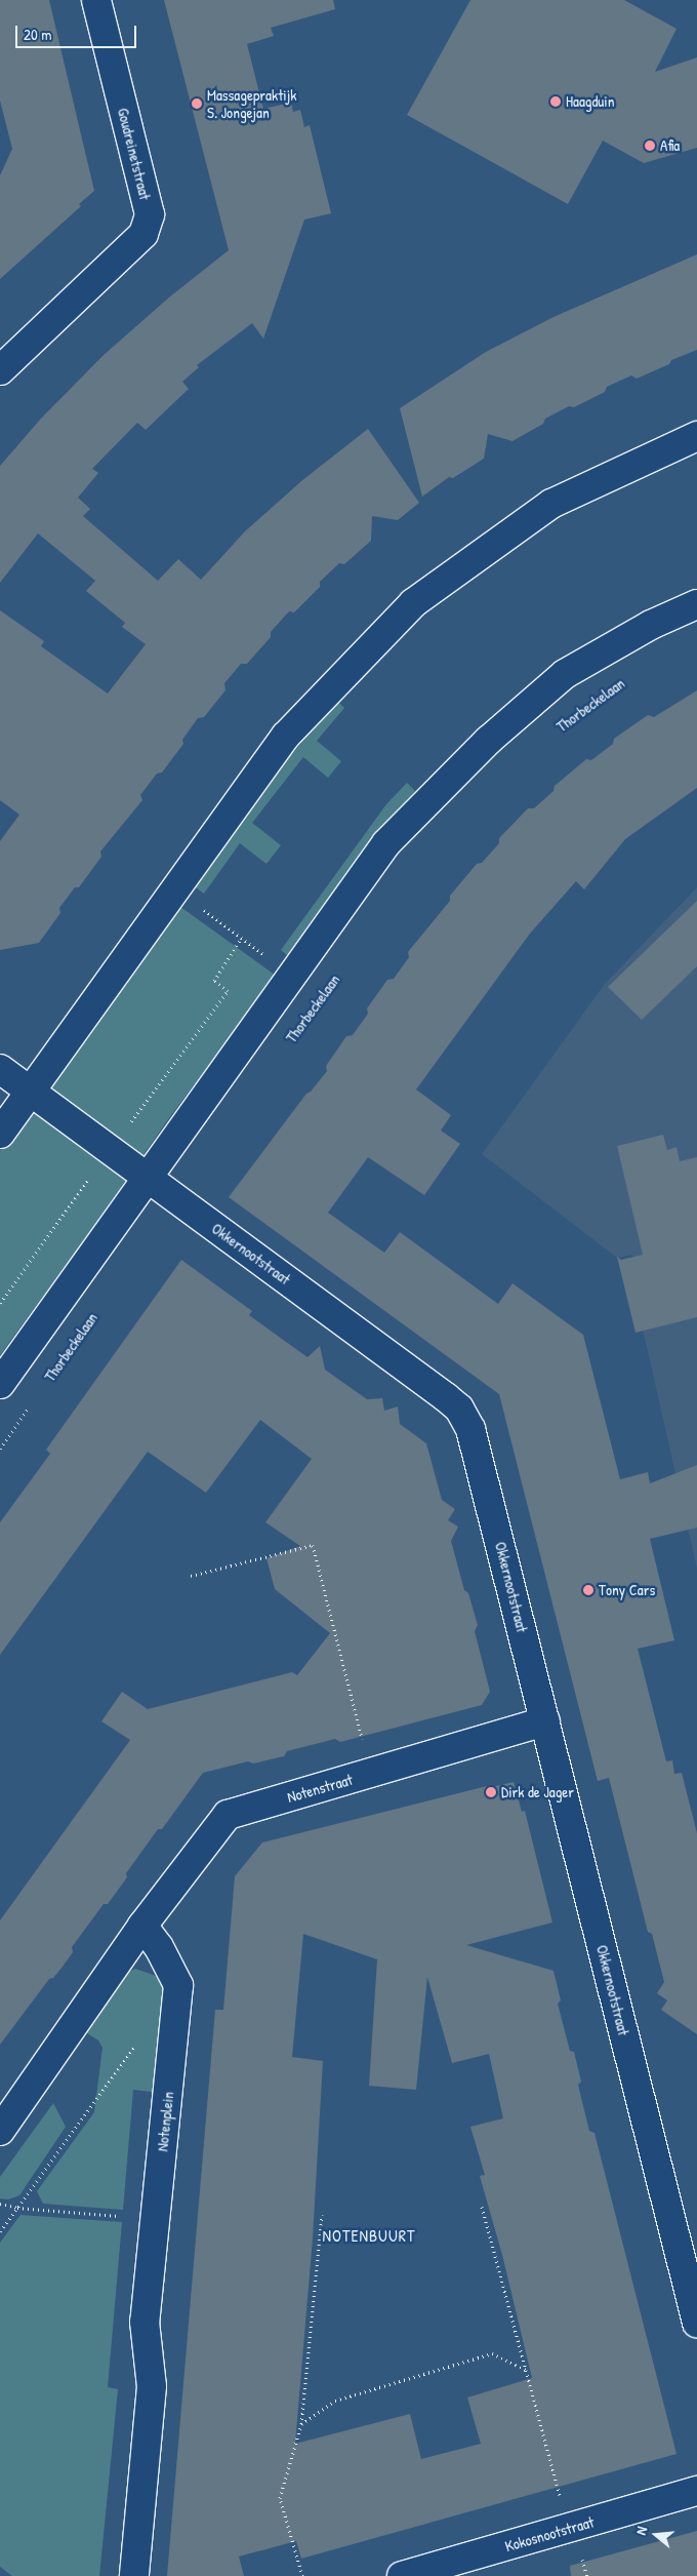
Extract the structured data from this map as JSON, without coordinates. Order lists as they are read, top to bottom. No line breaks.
{"streets":{"street":["Goudreinetstraat","Okkernootstraat","Notenstraat","Notenplein","Kokosnootstraat"],"path":["Thorbeckelaan"]},"crossings":[["Okkernootstraat","Notenstraat"],["Notenstraat","Notenplein"]],"districts":["NOTENBUURT"],"places":["Haagduin","Massagepraktijk S. Jongejan","Afia","Tony Cars","Dirk de Jager"],"scale_bar":"20 m","north":"left"}
